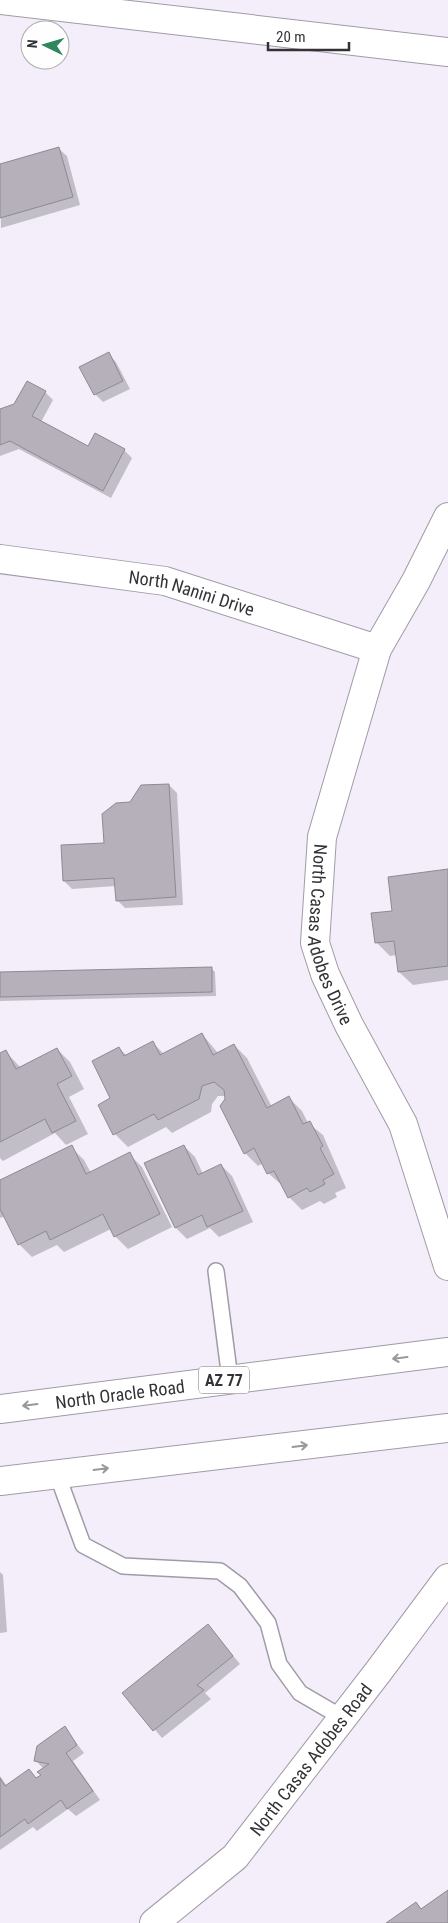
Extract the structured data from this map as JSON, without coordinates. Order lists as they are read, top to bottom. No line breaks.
{"streets":{"main road":["North Nanini Drive","North Casas Adobes Drive","AZ 77","North Oracle Road","North Casas Adobes Road"]},"crossings":[["North Nanini Drive","North Casas Adobes Drive"]],"scale_bar":"20 m","north":"left"}
